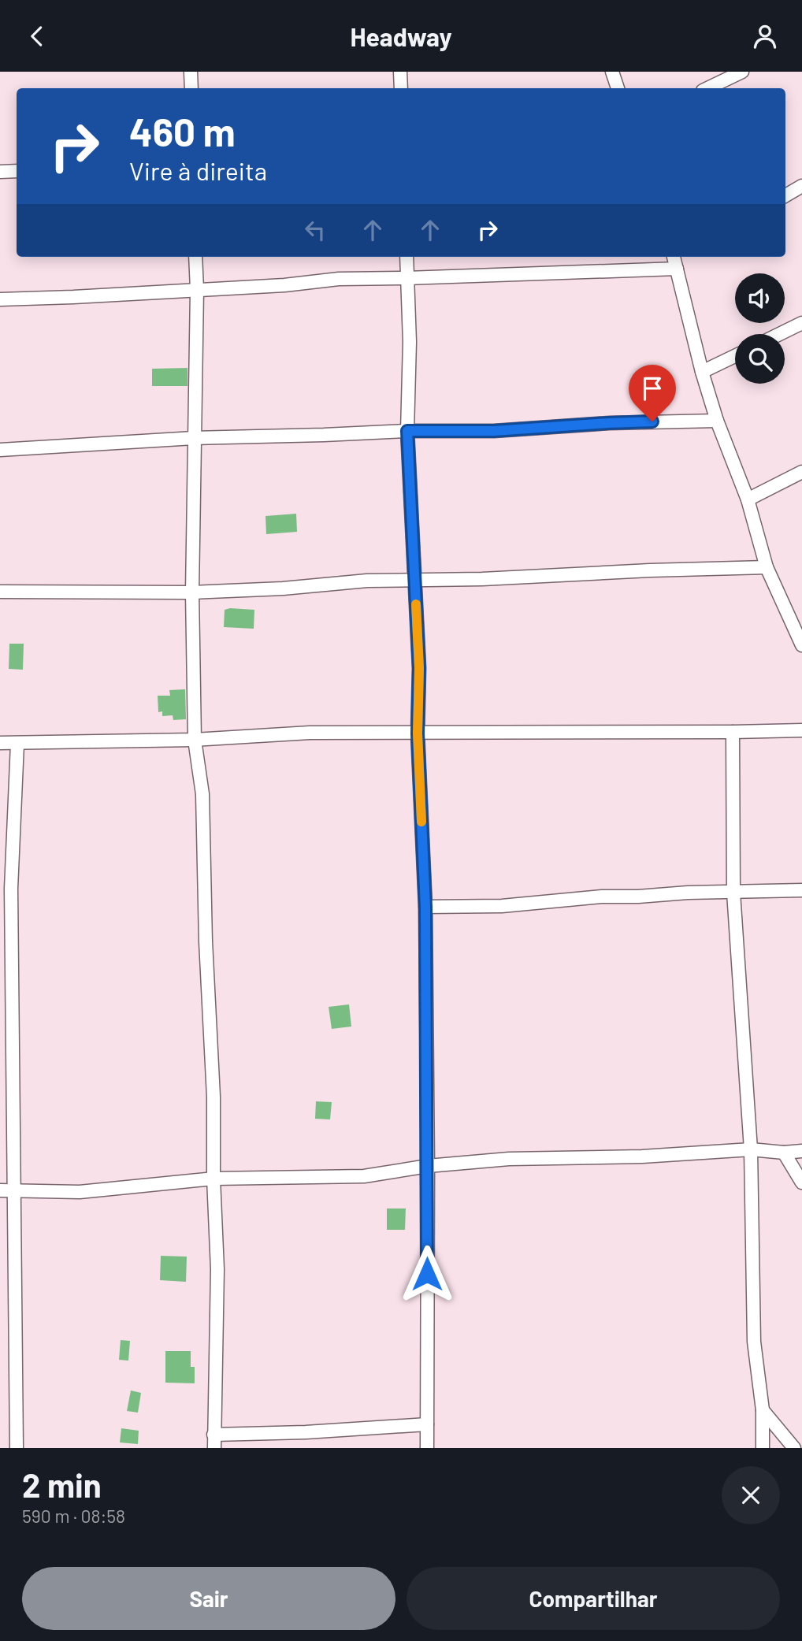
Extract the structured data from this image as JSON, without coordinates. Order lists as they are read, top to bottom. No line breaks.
{"page":{"header":"Headway","turn":["460 m","Vire à direita"],"heading":["2 min","590 m · 08:58"],"buttons":["Sair","Compartilhar"]}}
